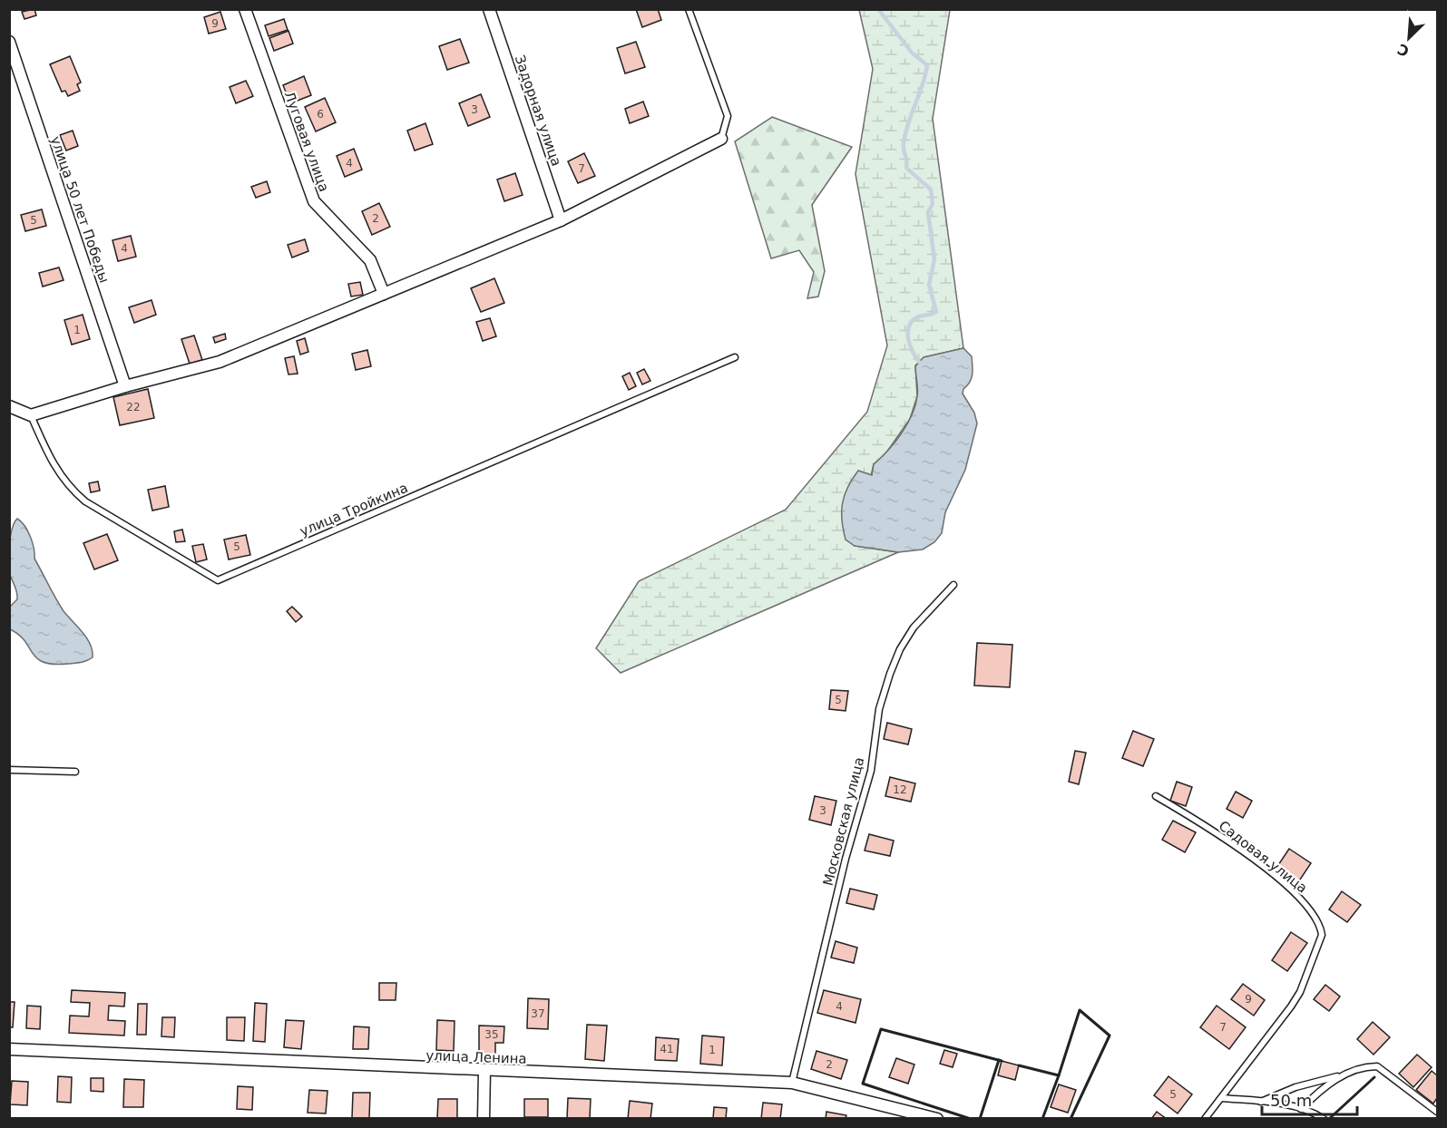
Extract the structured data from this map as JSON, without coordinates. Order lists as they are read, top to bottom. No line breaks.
{"streets":{"street":["Задорная улица","Луговая улица","улица 50 лет Победы","улица Ленина"],"lane":["улица Тройкина","Московская улица","Садовая улица"]},"crossings":[["Московская улица","улица Ленина"]],"house_numbers":["9","3","6","4","7","2","5","4","1","22","5","5","12","3","9","4","37","7","35","41","1","2","5"],"scale_bar":"50 m","north":"bottom left"}
